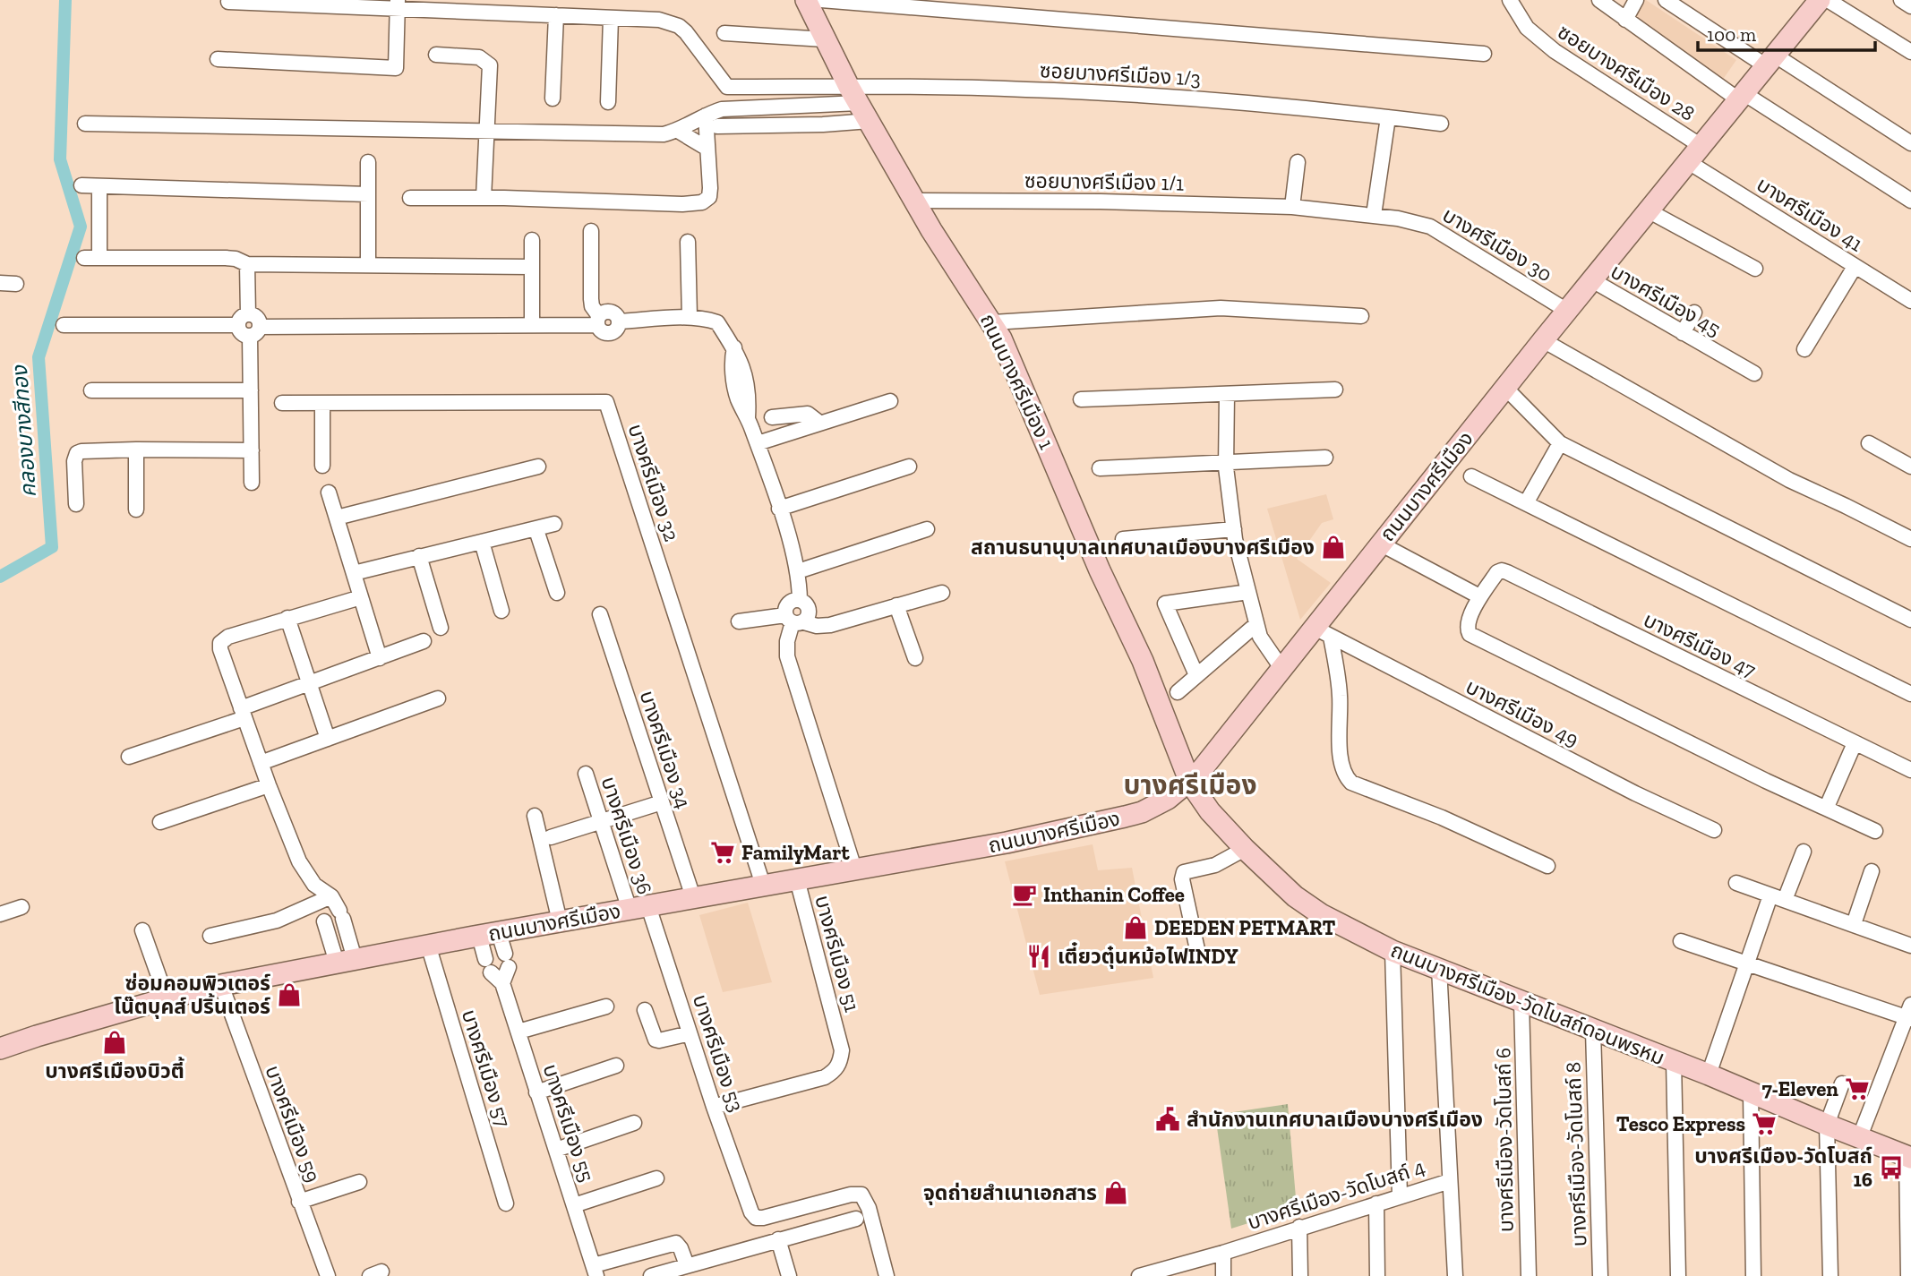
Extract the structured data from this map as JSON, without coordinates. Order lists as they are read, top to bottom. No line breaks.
{"streets":{"street":["ซอยบางศรีเมือง 28","ซอยบางศรีเมือง 1/3","ซอยบางศรีเมือง 1/1","บางศรีเมือง 41","บางศรีเมือง 30","บางศรีเมือง 45","ถนนบางศรีเมือง 1","บางศรีเมือง 32","ถนนบางศรีเมือง","บางศรีเมือง 47","บางศรีเมือง 49","บางศรีเมือง 34","บางศรีเมือง 36","บางศรีเมือง 51","ถนนบางศรีเมือง-วัดโบสถ์ดอนพรหม","บางศรีเมือง 53","บางศรีเมือง 57","บางศรีเมือง 55","บางศรีเมือง 59","บางศรีเมือง-วัดโบสถ์ 6","บางศรีเมือง-วัดโบสถ์ 8","บางศรีเมือง-วัดโบสถ์ 4"]},"crossings":[["ซอยบางศรีเมือง 28","บางศรีเมือง 41"],["ซอยบางศรีเมือง 28","ถนนบางศรีเมือง"],["ซอยบางศรีเมือง 1/3","ถนนบางศรีเมือง 1"],["ซอยบางศรีเมือง 1/1","บางศรีเมือง 30"],["ซอยบางศรีเมือง 1/1","ถนนบางศรีเมือง 1"],["บางศรีเมือง 41","ถนนบางศรีเมือง"],["บางศรีเมือง 30","ถนนบางศรีเมือง"],["บางศรีเมือง 45","ถนนบางศรีเมือง"],["ถนนบางศรีเมือง 1","ถนนบางศรีเมือง"],["ถนนบางศรีเมือง 1","ถนนบางศรีเมือง-วัดโบสถ์ดอนพรหม"],["บางศรีเมือง 32","ถนนบางศรีเมือง"],["ถนนบางศรีเมือง","บางศรีเมือง 49"],["ถนนบางศรีเมือง","บางศรีเมือง 34"],["ถนนบางศรีเมือง","บางศรีเมือง 36"],["ถนนบางศรีเมือง","บางศรีเมือง 51"],["ถนนบางศรีเมือง","ถนนบางศรีเมือง-วัดโบสถ์ดอนพรหม"],["ถนนบางศรีเมือง","บางศรีเมือง 53"],["ถนนบางศรีเมือง","บางศรีเมือง 57"],["ถนนบางศรีเมือง","บางศรีเมือง 55"],["ถนนบางศรีเมือง","บางศรีเมือง 59"],["บางศรีเมือง 36","บางศรีเมือง 53"],["บางศรีเมือง 51","บางศรีเมือง 53"],["ถนนบางศรีเมือง-วัดโบสถ์ดอนพรหม","บางศรีเมือง-วัดโบสถ์ 6"],["ถนนบางศรีเมือง-วัดโบสถ์ดอนพรหม","บางศรีเมือง-วัดโบสถ์ 8"],["ถนนบางศรีเมือง-วัดโบสถ์ดอนพรหม","บางศรีเมือง-วัดโบสถ์ 4"]],"districts":["บางศรีเมือง"],"water":["คลองบางสีทอง"],"places":{"shop":["สถานธนานุบาลเทศบาลเมืองบางศรีเมือง","DEEDEN PETMART","ซ่อมคอมพิวเตอร์ โน๊ตบุคส์ ปริ้นเตอร์","บางศรีเมืองบิวตี้","จุดถ่ายสำเนาเอกสาร"],"supermarket":["FamilyMart","7-Eleven","Tesco Express"],"cafe":["Inthanin Coffee"],"restaurant":["เตี๋ยวตุ๋นหม้อไฟINDY"],"public building":["สำนักงานเทศบาลเมืองบางศรีเมือง"],"bus stop":["บางศรีเมือง-วัดโบสถ์ 16"]},"scale_bar":"100 m"}
